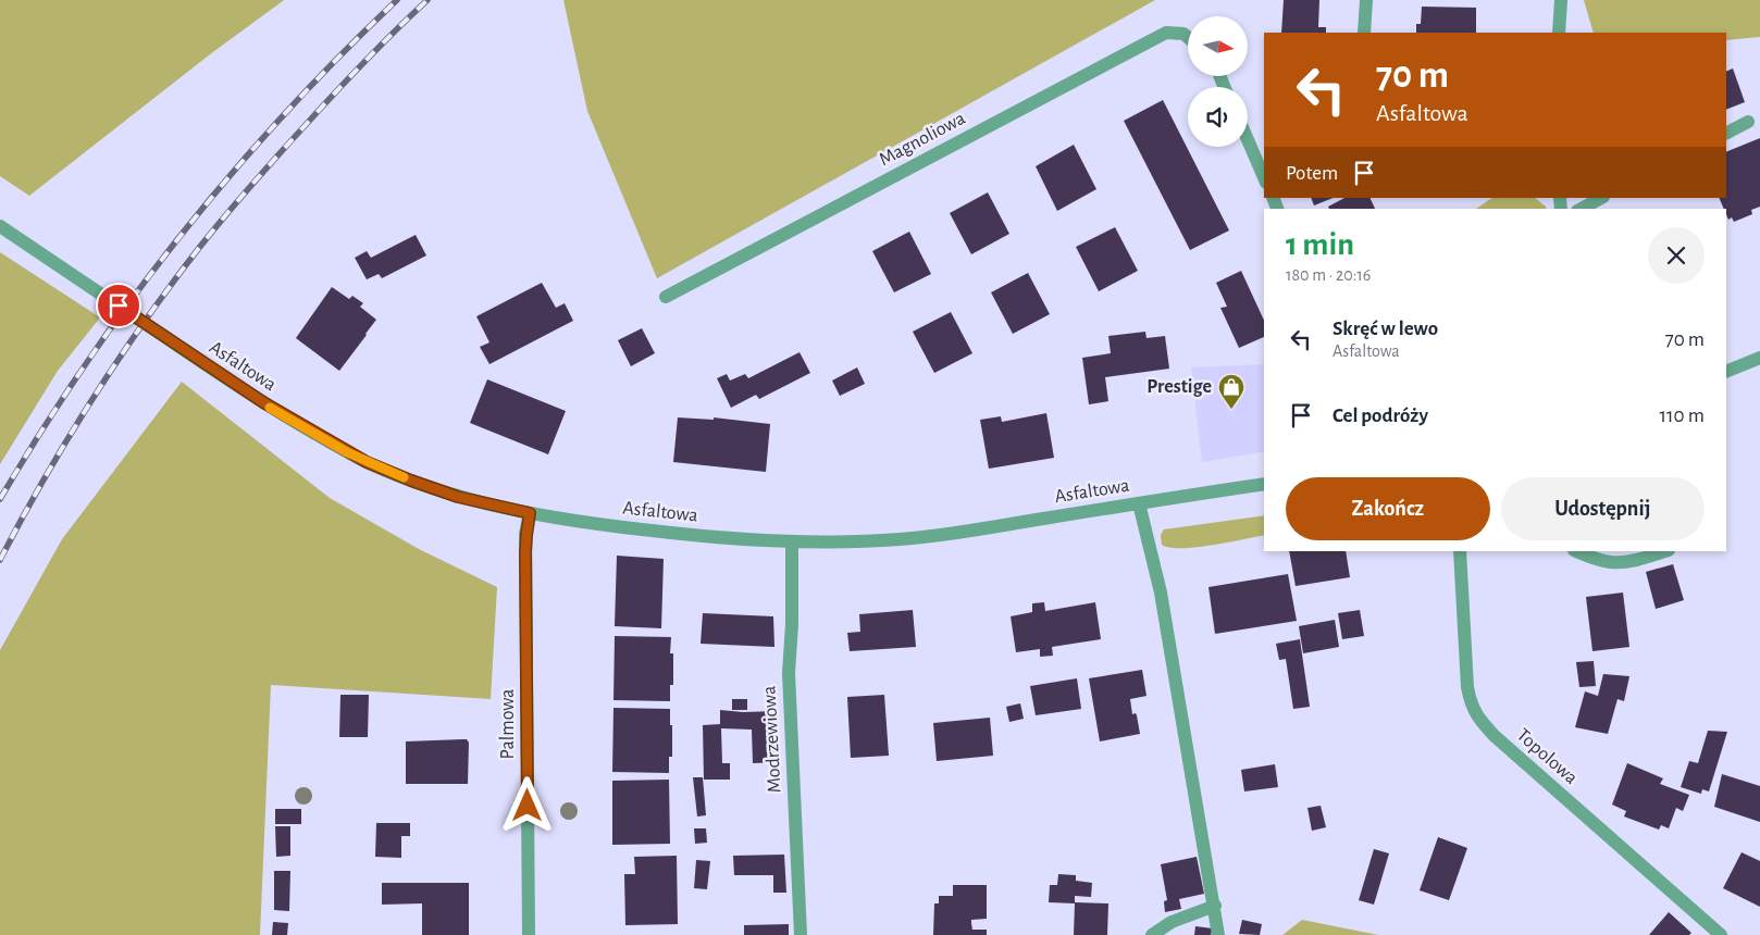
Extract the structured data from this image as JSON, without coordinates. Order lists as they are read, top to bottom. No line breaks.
{"streets":{"street":["Magnoliowa","Asfaltowa","Palmowa","Modrzewiowa","Topolowa"]},"crossings":[["Asfaltowa","Palmowa"],["Asfaltowa","Modrzewiowa"]],"places":{"shop":["Prestige"]},"north":"right","page":{"turn":["70 m","Asfaltowa"],"then":"Potem","heading":["1 min","180 m · 20:16"],"list":[{"name":"Skręć w lewo","note":"Asfaltowa","value":"70 m"},{"name":"Cel podróży","value":"110 m"}],"buttons":["Zakończ","Udostępnij"]}}
